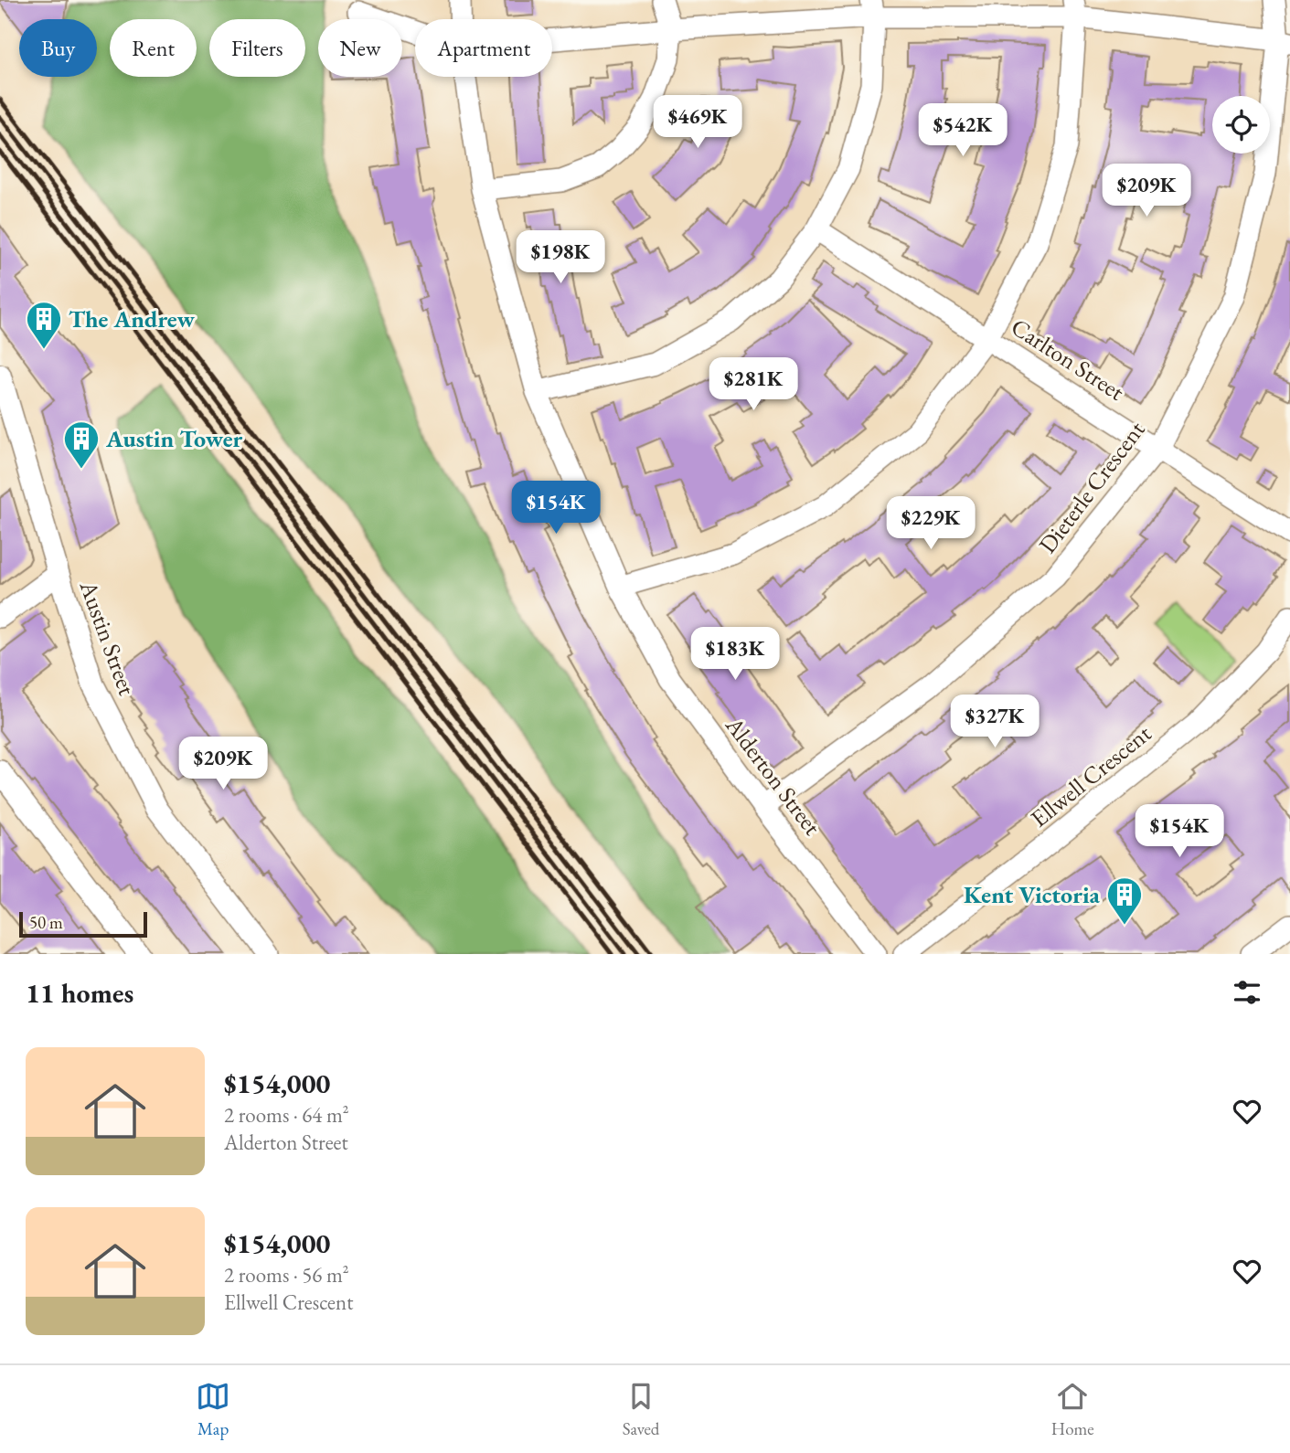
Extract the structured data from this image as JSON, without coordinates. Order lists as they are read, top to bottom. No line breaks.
{"streets":{"street":["Carlton Street","Dieterle Crescent","Austin Street","Alderton Street","Ellwell Crescent"]},"crossings":[["Carlton Street","Dieterle Crescent"],["Dieterle Crescent","Alderton Street"]],"places":{"building":["The Andrew","Austin Tower","Kent Victoria"]},"scale_bar":"50 m","page":{"chip":["Buy","Rent","Filters","New","Apartment"],"price":["$469K","$542K","$209K","$198K","$281K","$154K","$229K","$183K","$327K","$209K","$154K"],"scale":"50 m","heading":"11 homes","list":[{"name":"$154,000","note":"2 rooms · 64 m² · Alderton Street"},{"name":"$154,000","note":"2 rooms · 56 m² · Ellwell Crescent"}],"tabs":["Map","Saved","Home"]}}
